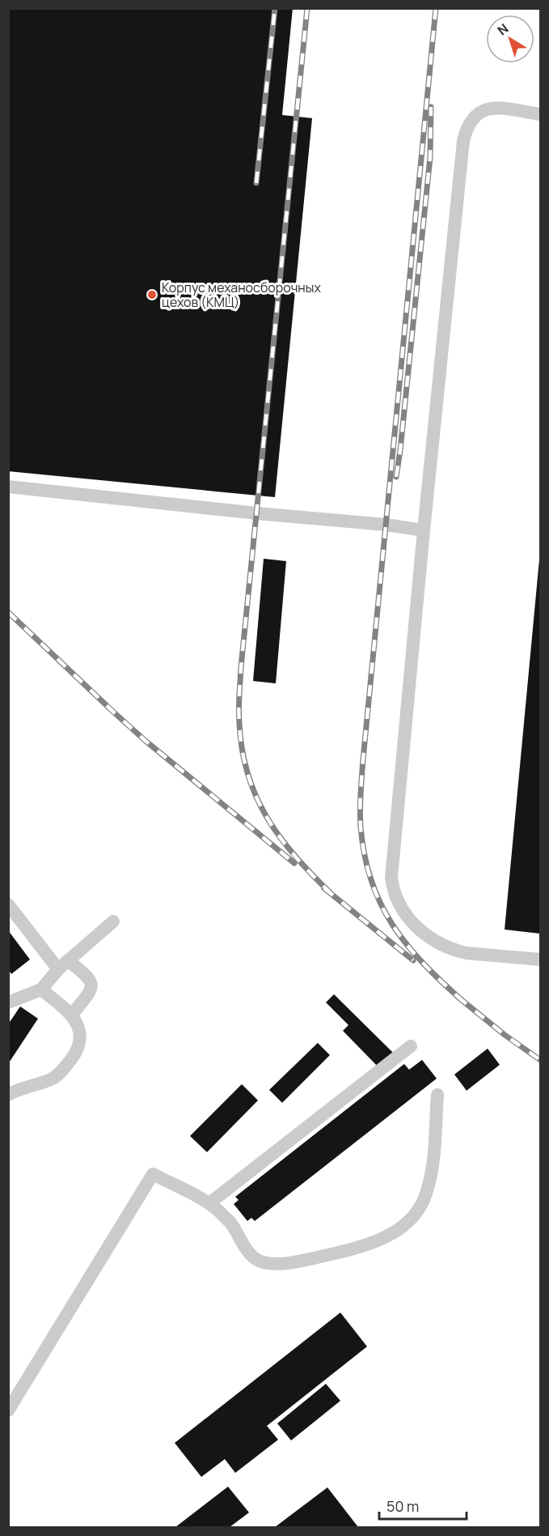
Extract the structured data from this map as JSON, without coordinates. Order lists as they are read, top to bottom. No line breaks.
{"places":["Корпус механосборочных цехов (КМЦ)"],"scale_bar":"50 m","north":"top left"}
